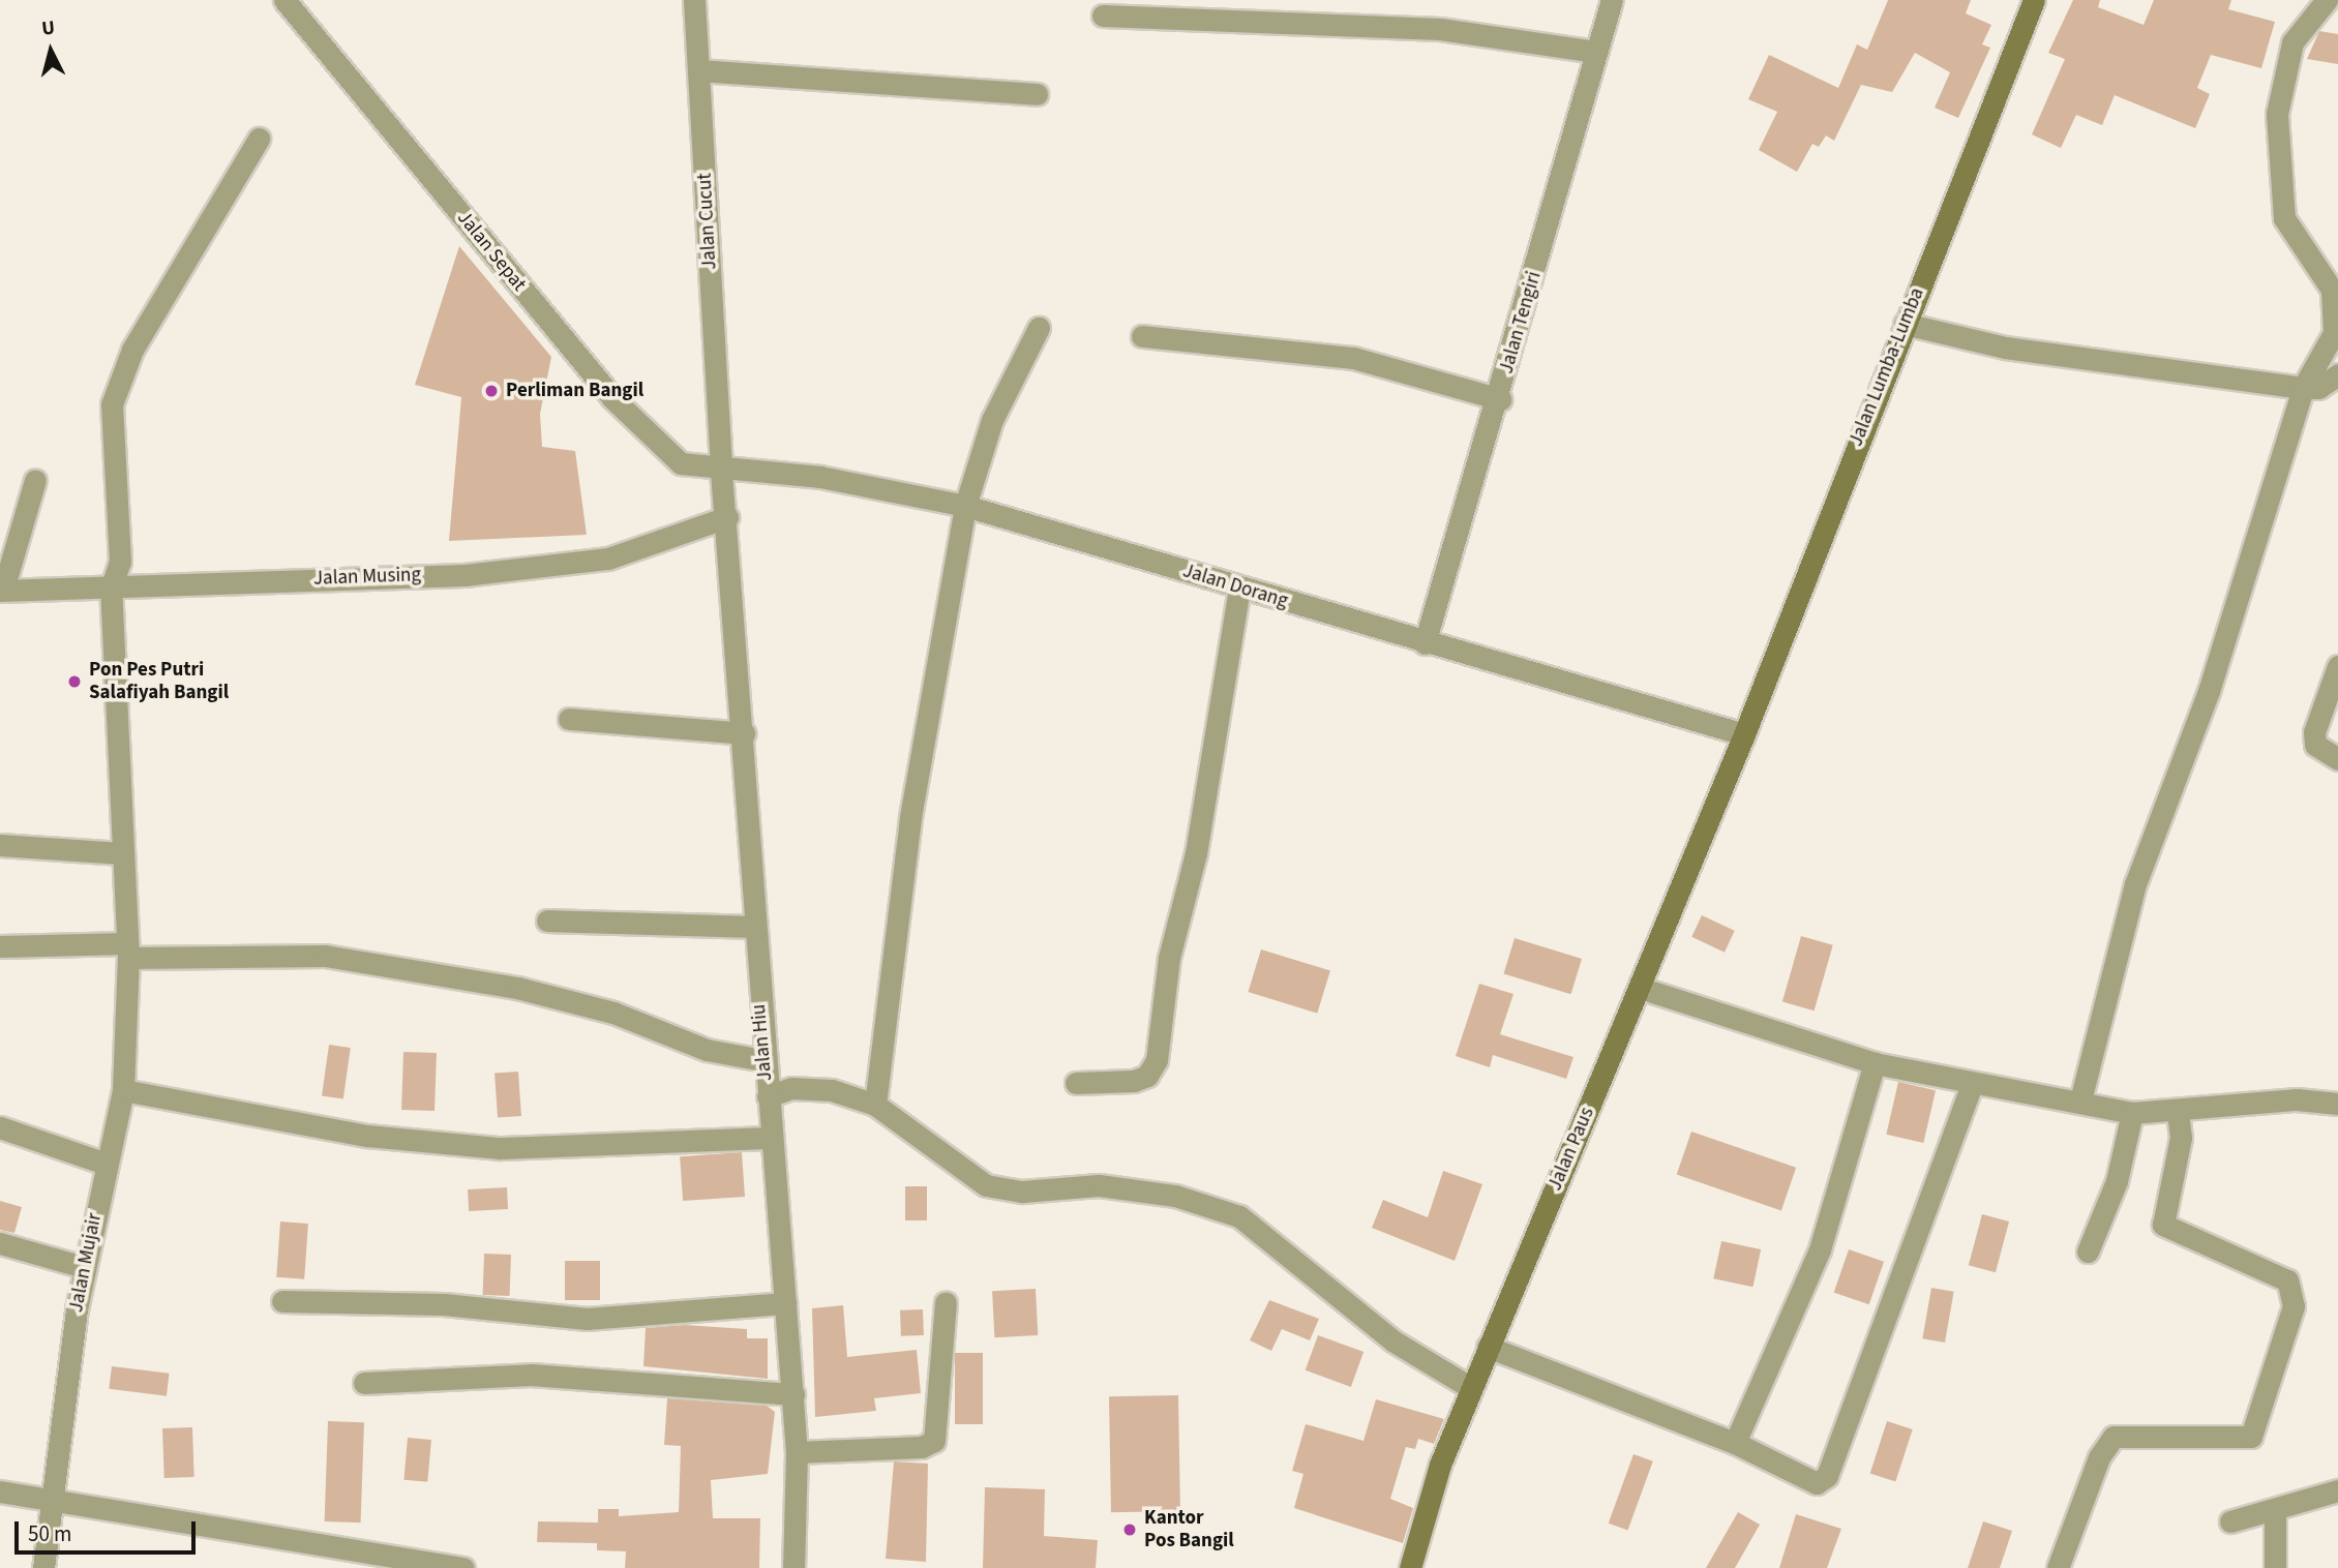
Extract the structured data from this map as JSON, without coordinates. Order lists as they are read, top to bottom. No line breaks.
{"streets":{"main road":["Jalan Lumba-Lumba","Jalan Paus"],"street":["Jalan Cucut","Jalan Sepat","Jalan Tengiri","Jalan Musing","Jalan Dorang","Jalan Hiu","Jalan Mujair"]},"crossings":[["Jalan Cucut","Jalan Sepat"],["Jalan Cucut","Jalan Dorang"],["Jalan Cucut","Jalan Hiu"],["Jalan Sepat","Jalan Dorang"],["Jalan Sepat","Jalan Hiu"],["Jalan Tengiri","Jalan Dorang"],["Jalan Lumba-Lumba","Jalan Dorang"],["Jalan Lumba-Lumba","Jalan Paus"],["Jalan Musing","Jalan Hiu"],["Jalan Musing","Jalan Mujair"],["Jalan Dorang","Jalan Hiu"],["Jalan Dorang","Jalan Paus"]],"places":["Perliman Bangil","Pon Pes Putri Salafiyah Bangil","Kantor Pos Bangil"],"scale_bar":"50 m","north":"top"}
